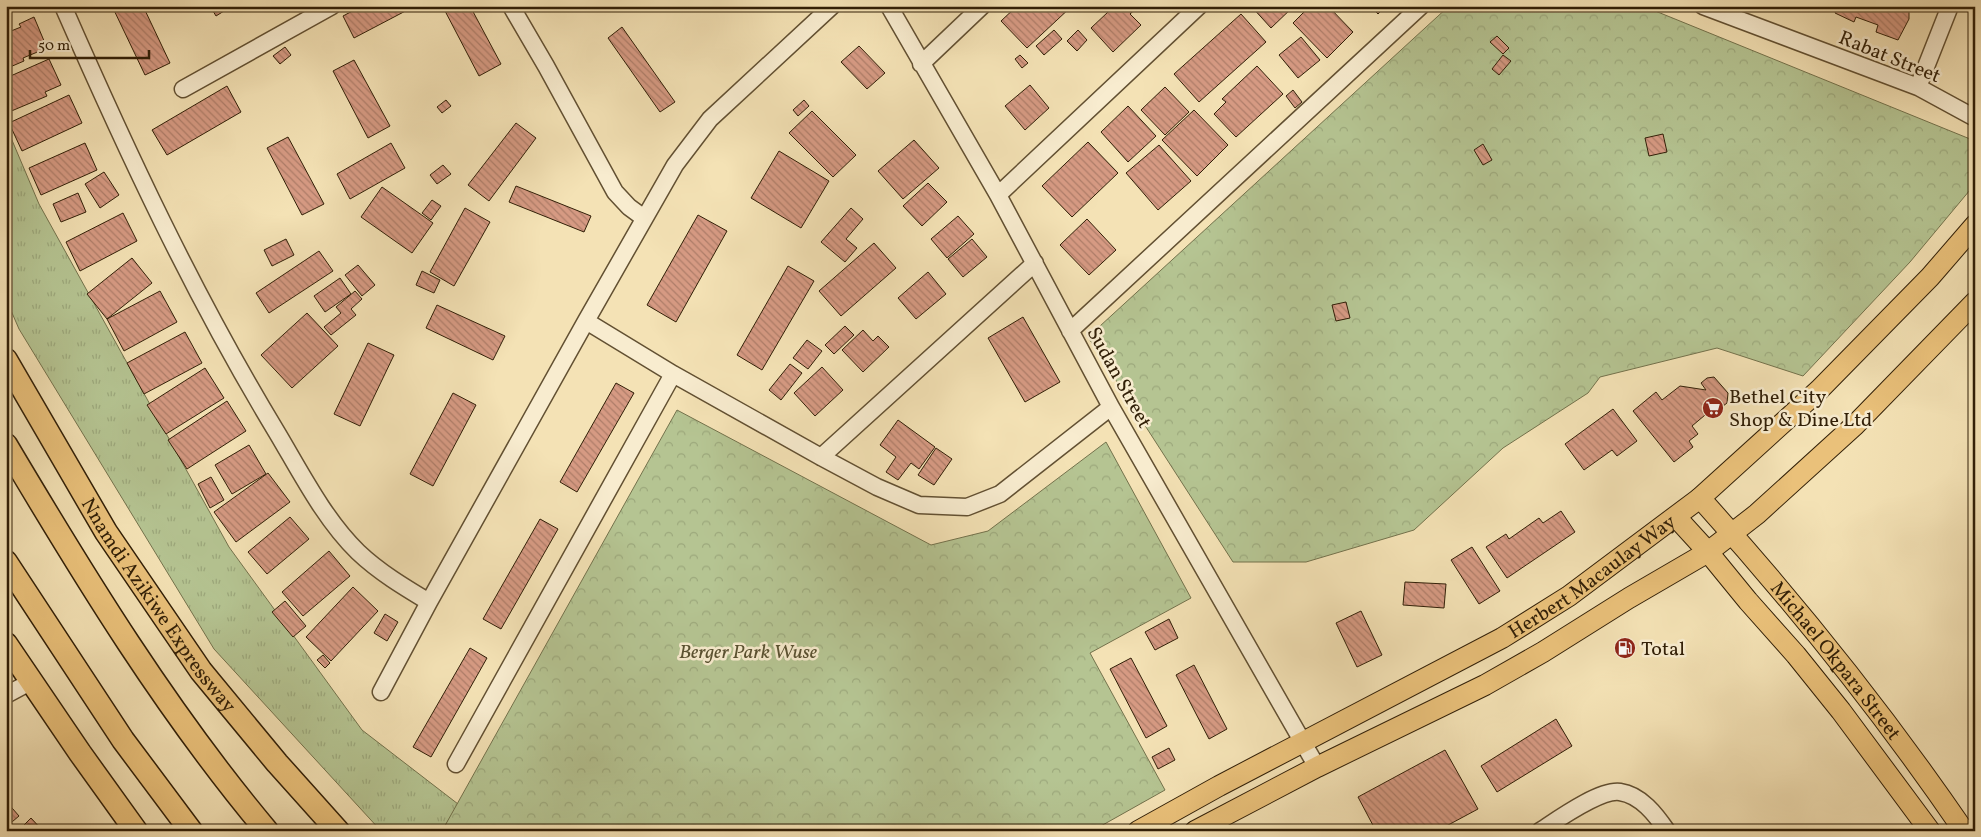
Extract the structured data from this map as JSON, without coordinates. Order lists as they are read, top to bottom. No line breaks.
{"streets":{"highway":["Nnamdi Azikiwe Expressway"],"main road":["Herbert Macaulay Way","Michael Okpara Street"],"street":["Rabat Street","Sudan Street"]},"crossings":[["Sudan Street","Herbert Macaulay Way"],["Herbert Macaulay Way","Michael Okpara Street"]],"parks":["Berger Park Wuse"],"places":{"supermarket":["Bethel City Shop & Dine Ltd"],"fuel station":["Total"]},"scale_bar":"50 m"}
